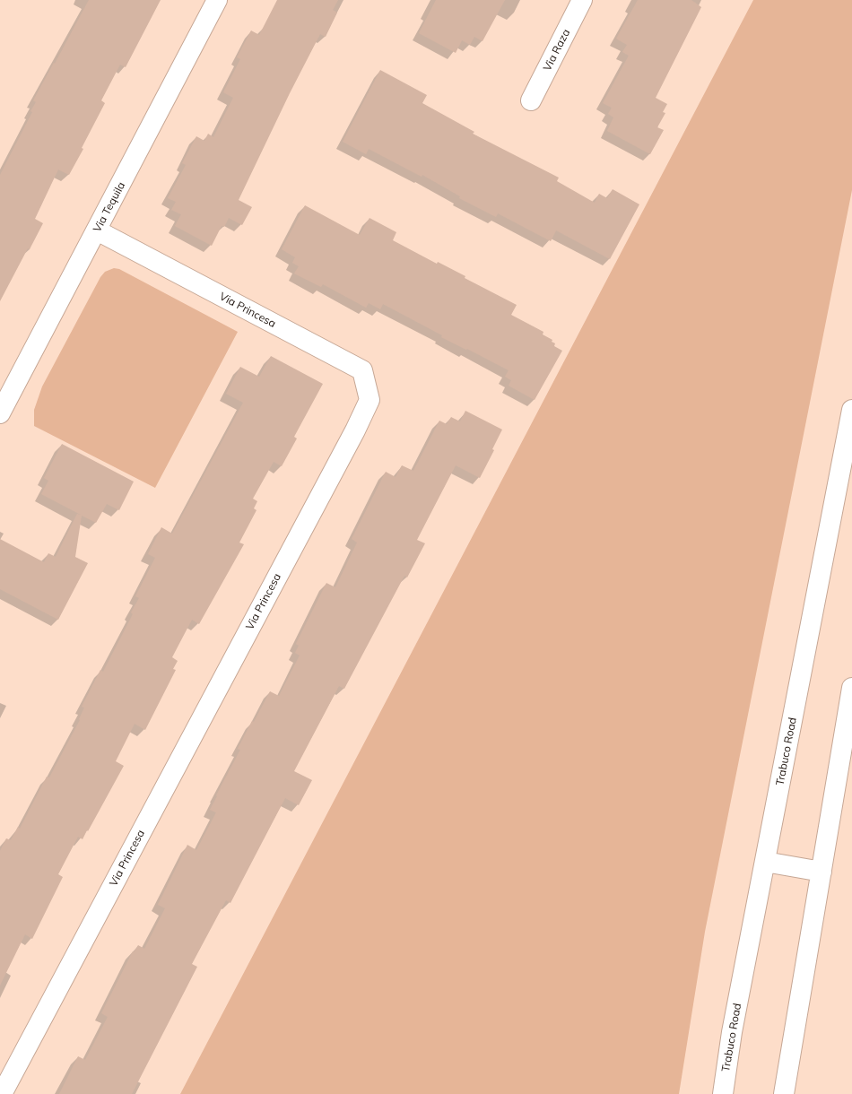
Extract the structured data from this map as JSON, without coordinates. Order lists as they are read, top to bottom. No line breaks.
{"streets":{"street":["Via Raza","Via Tequila","Via Princesa","Trabuco Road"]},"crossings":[["Via Tequila","Via Princesa"]]}
